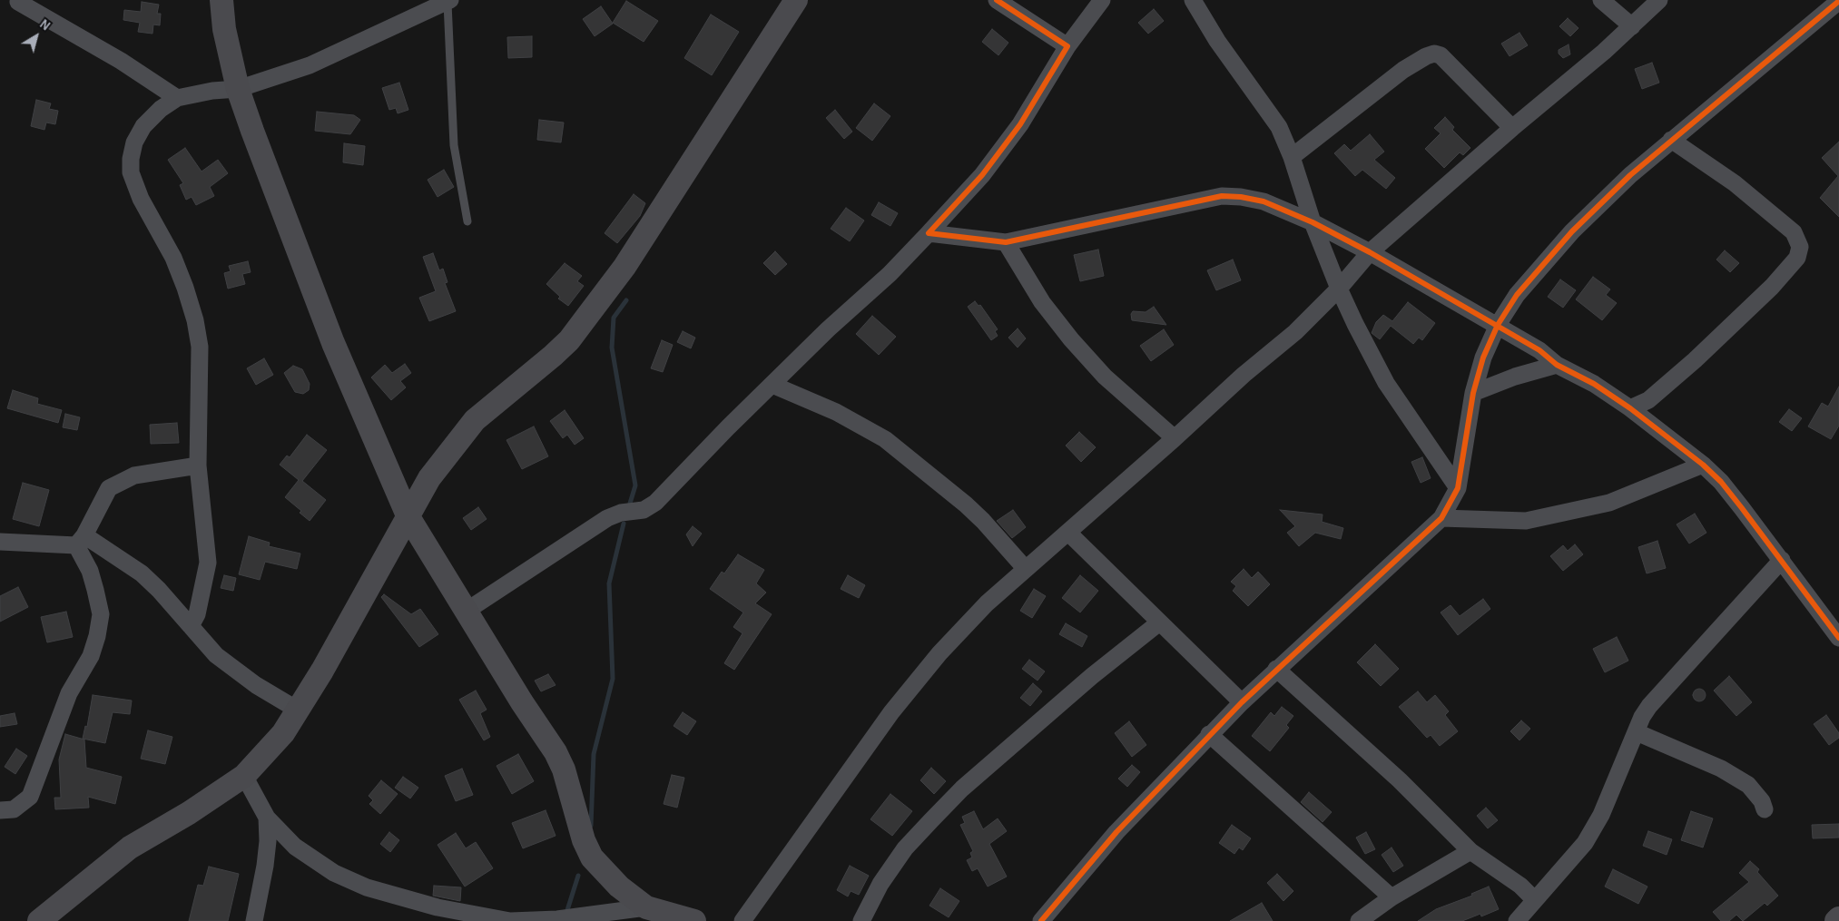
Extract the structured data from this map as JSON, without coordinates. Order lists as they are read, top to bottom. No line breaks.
{"north":"top right"}
